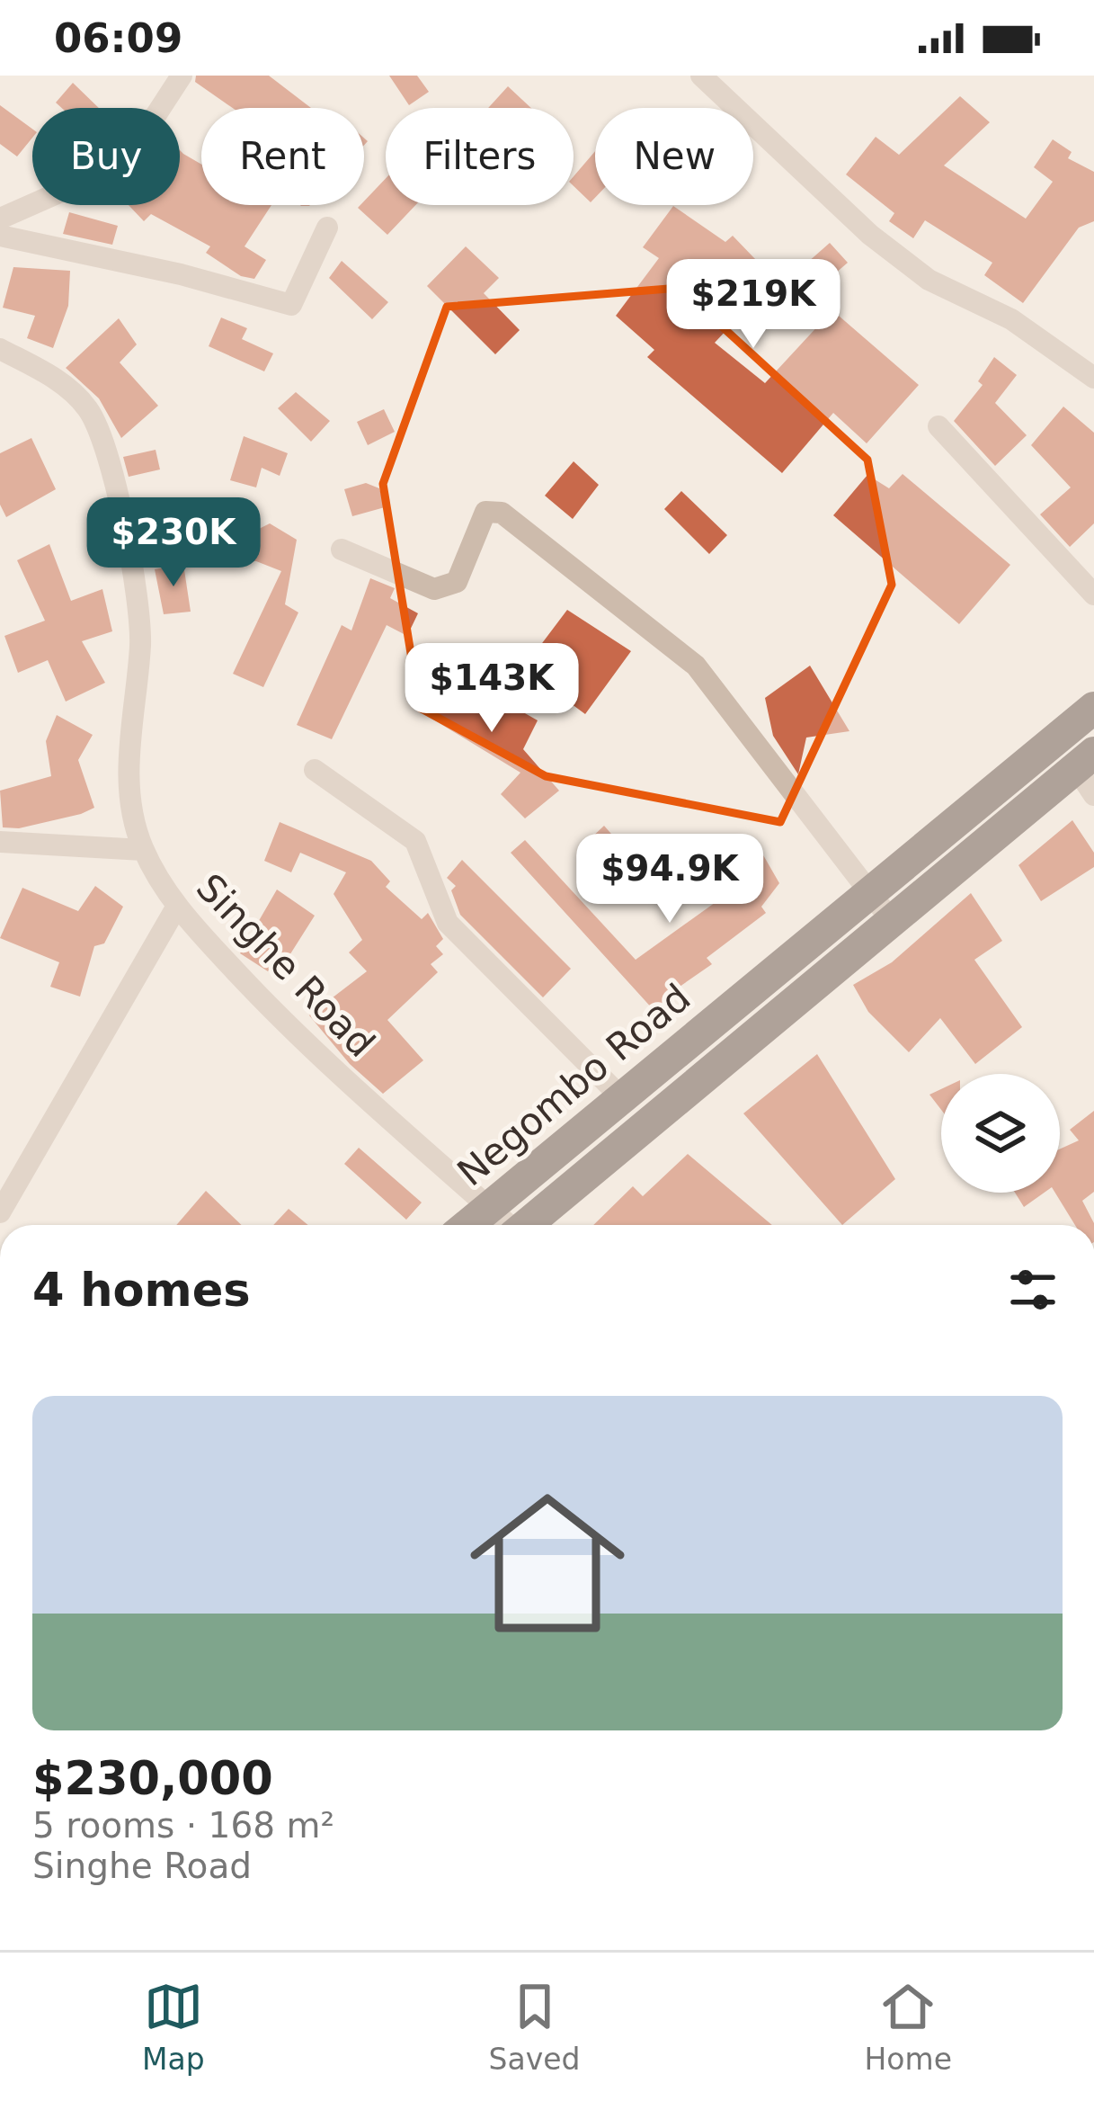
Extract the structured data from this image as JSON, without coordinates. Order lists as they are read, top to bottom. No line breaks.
{"streets":{"highway":["Negombo Road"],"street":["Singhe Road"]},"crossings":[["Singhe Road","Negombo Road"]],"page":{"status":"06:09","chip":["Buy","Rent","Filters","New"],"price":["$219K","$230K","$143K","$94.9K"],"heading":"4 homes","list":[{"name":"$230,000","note":"5 rooms · 168 m² · Singhe Road"}],"tabs":["Map","Saved","Home"]}}
